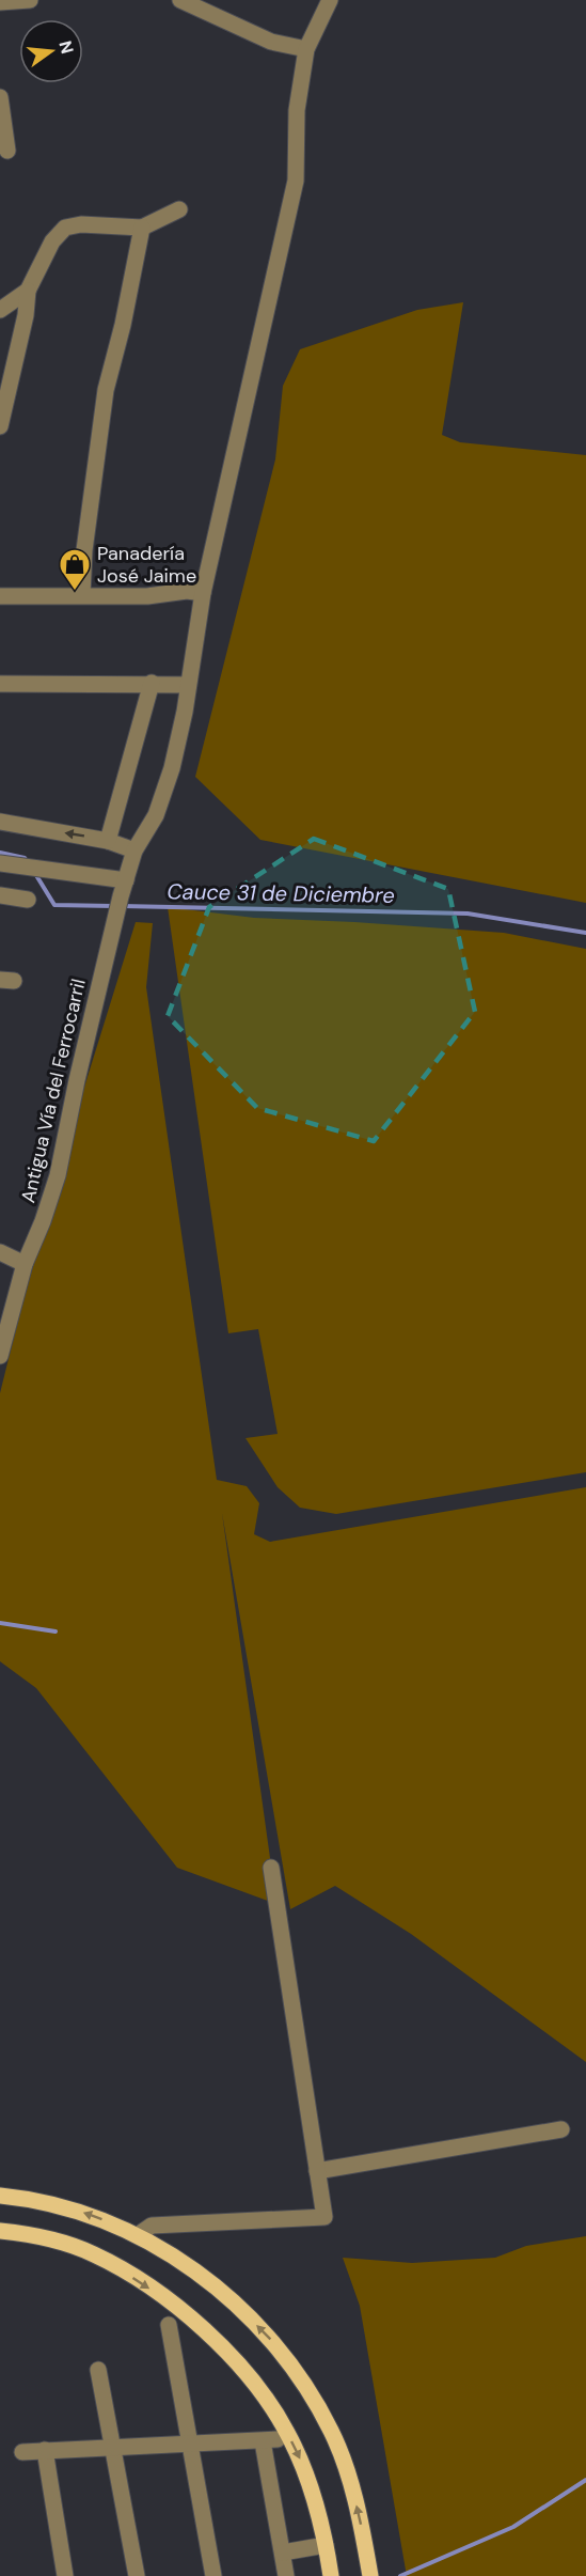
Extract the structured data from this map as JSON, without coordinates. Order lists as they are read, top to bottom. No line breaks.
{"streets":{"street":["Antigua Vía del Ferrocarril"]},"water":["Cauce 31 de Diciembre"],"places":{"shop":["Panadería José Jaime"]},"north":"right"}
